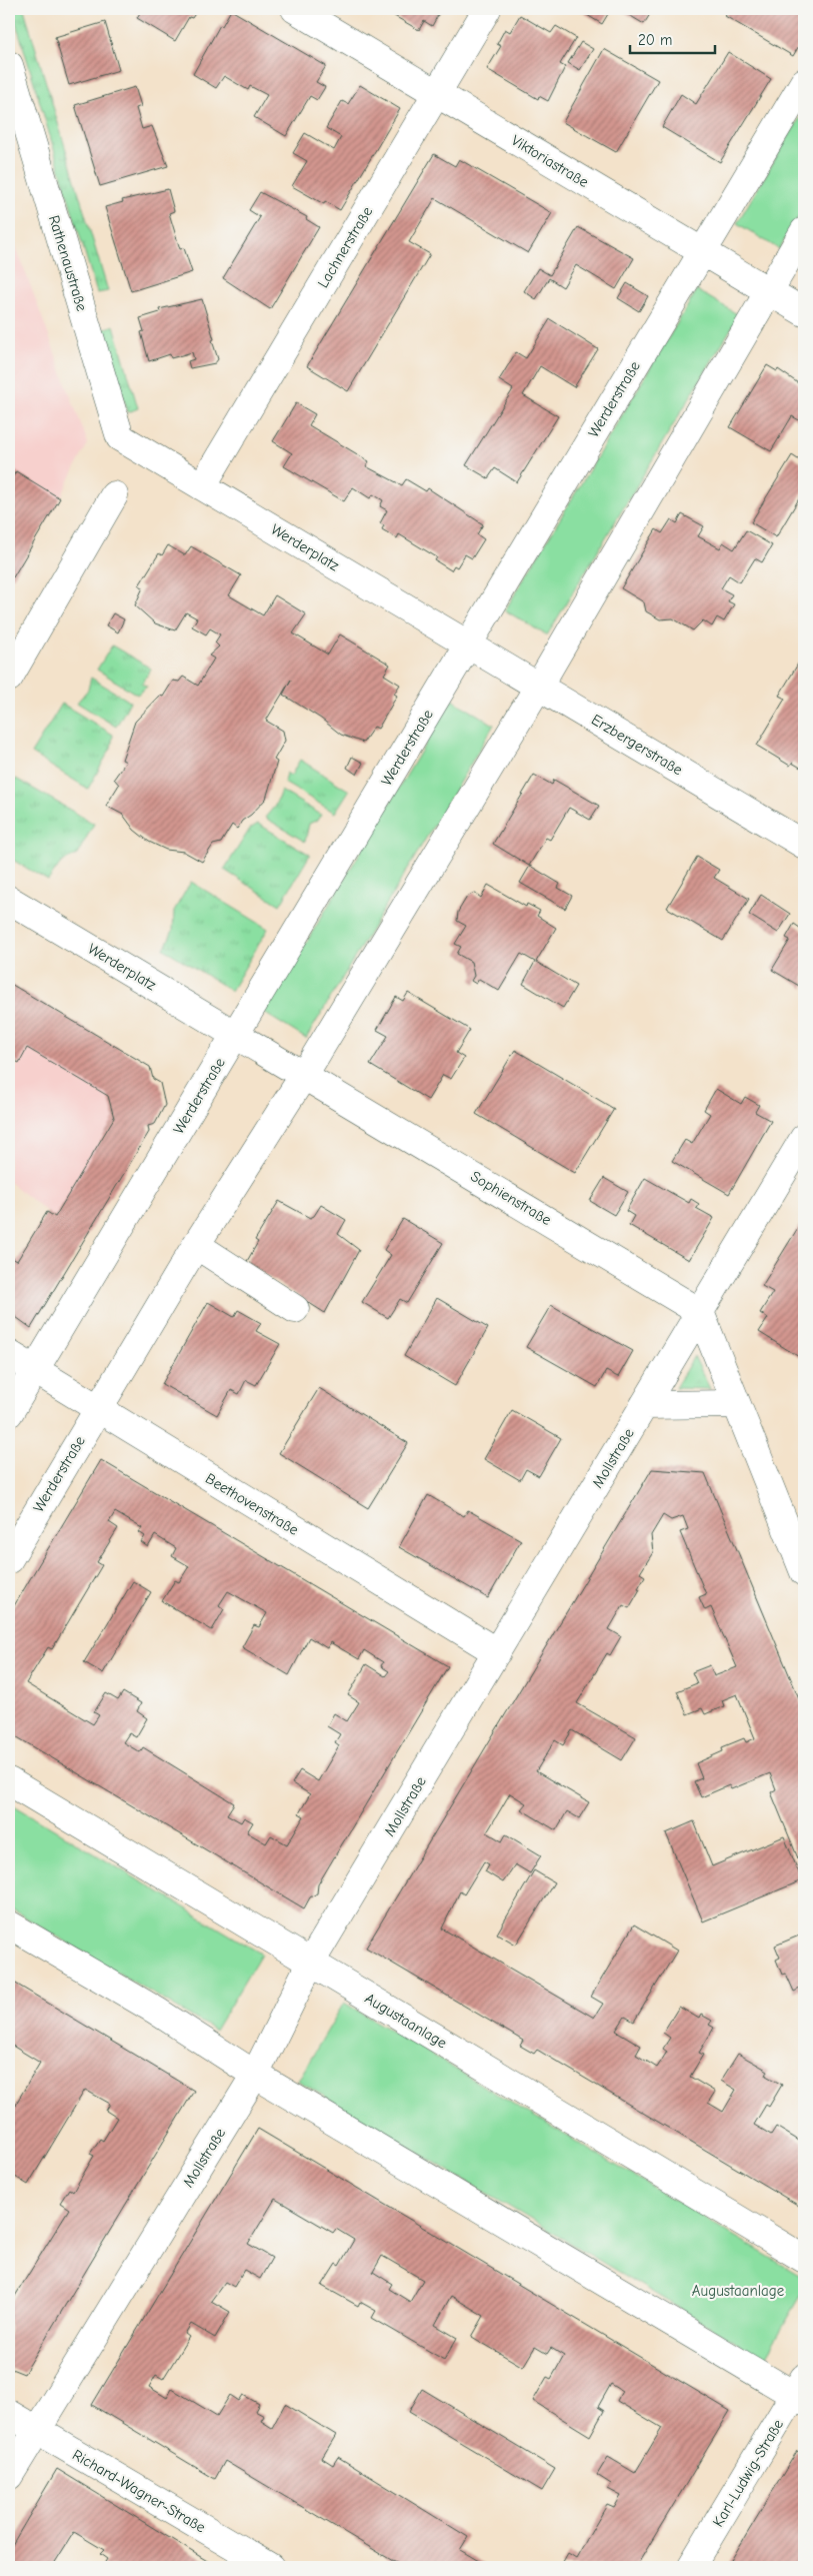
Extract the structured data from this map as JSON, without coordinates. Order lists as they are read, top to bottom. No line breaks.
{"streets":{"street":["Viktoriastraße","Lachnerstraße","Rathenaustraße","Werderstraße","Werderplatz","Erzbergerstraße","Sophienstraße","Mollstraße","Beethovenstraße","Augustaanlage","Karl-Ludwig-Straße","Richard-Wagner-Straße"]},"crossings":[["Viktoriastraße","Lachnerstraße"],["Viktoriastraße","Werderstraße"],["Lachnerstraße","Werderplatz"],["Rathenaustraße","Werderplatz"],["Werderstraße","Werderplatz"],["Werderstraße","Erzbergerstraße"],["Werderstraße","Sophienstraße"],["Werderstraße","Beethovenstraße"],["Werderplatz","Erzbergerstraße"],["Werderplatz","Sophienstraße"],["Sophienstraße","Mollstraße"],["Mollstraße","Beethovenstraße"],["Mollstraße","Augustaanlage"],["Mollstraße","Richard-Wagner-Straße"]],"parks":["Augustaanlage"],"scale_bar":"20 m"}
